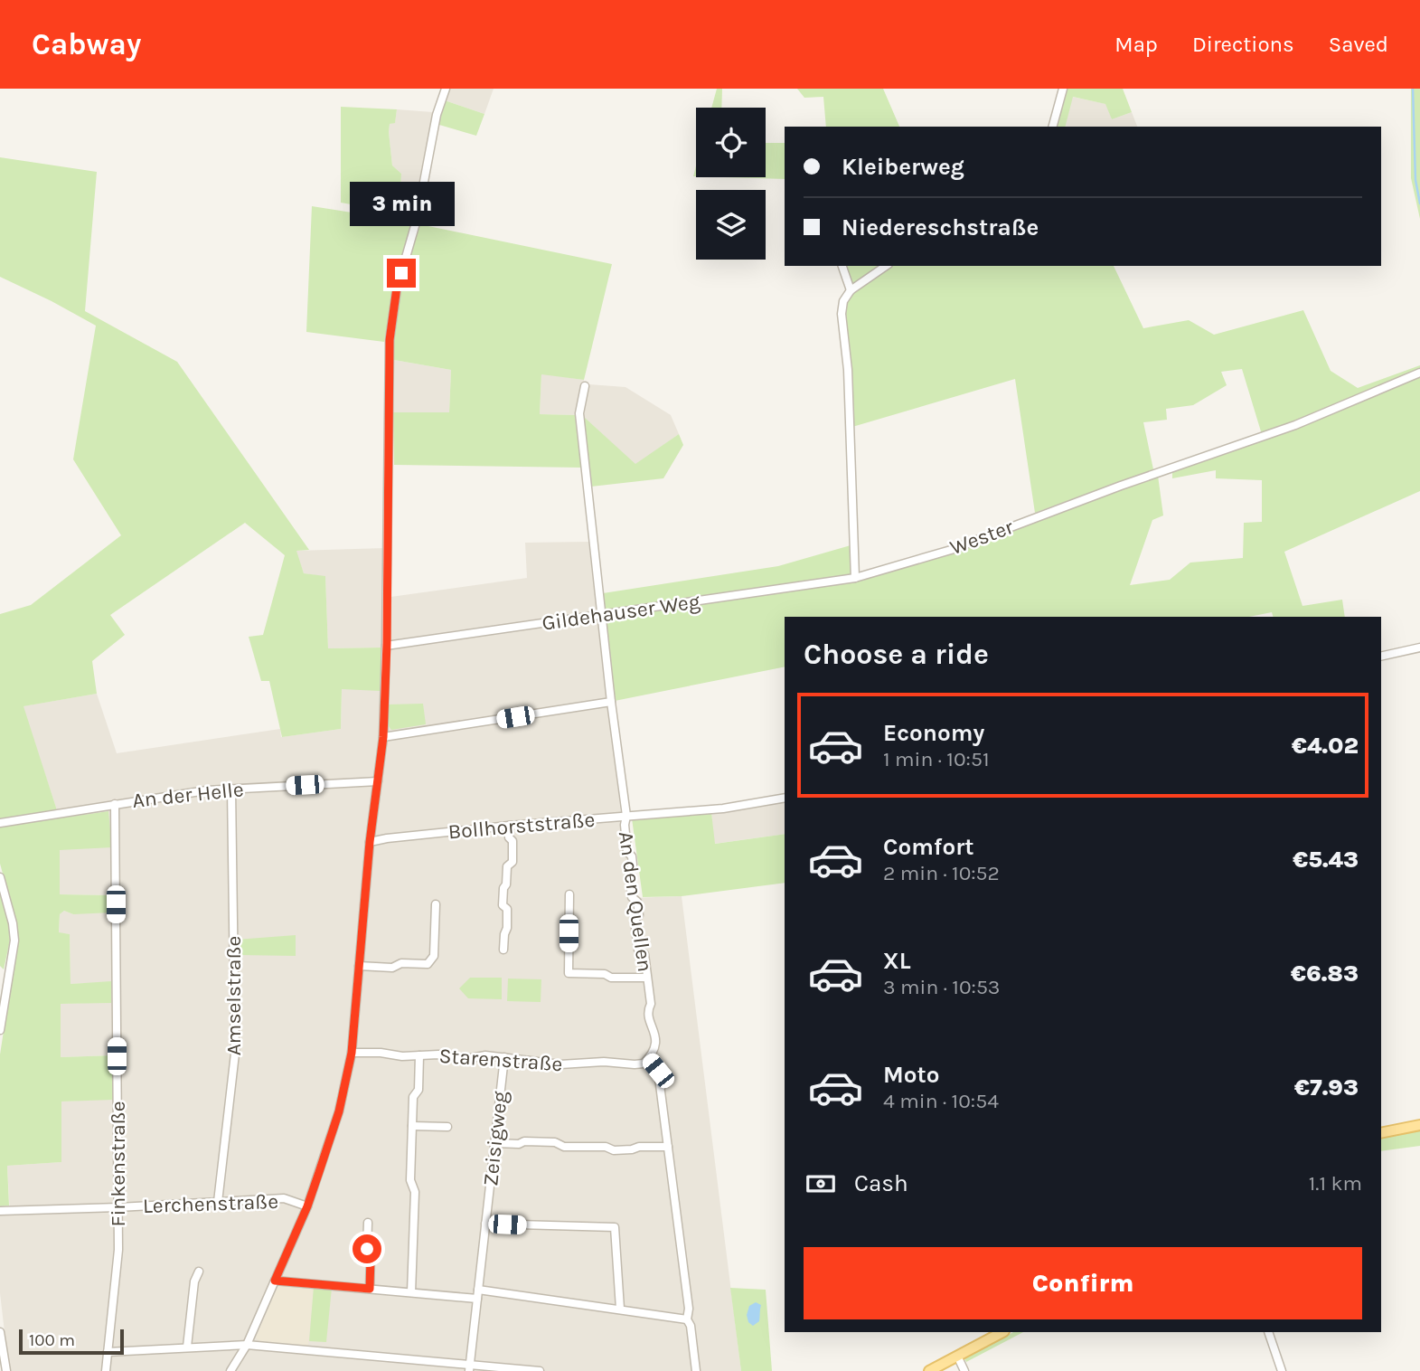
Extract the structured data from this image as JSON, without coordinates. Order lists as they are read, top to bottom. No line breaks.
{"streets":{"street":["Wester","Gildehauser Weg","An der Helle","Bollhorststraße","An den Quellen","Amselstraße","Starenstraße","Zeisigweg","Finkenstraße","Lerchenstraße"]},"crossings":[["Wester","Gildehauser Weg"],["Gildehauser Weg","An den Quellen"],["An der Helle","Amselstraße"],["An der Helle","Finkenstraße"],["Bollhorststraße","An den Quellen"],["An den Quellen","Starenstraße"],["Amselstraße","Lerchenstraße"],["Starenstraße","Zeisigweg"],["Finkenstraße","Lerchenstraße"]],"scale_bar":"100 m","page":{"header":"Cabway","nav":["Map","Directions","Saved"],"banner":["Kleiberweg","Niedereschstraße"],"bubble":"3 min","heading":"Choose a ride","list":[{"name":"Economy","note":"1 min · 10:51","value":"€4.02"},{"name":"Comfort","note":"2 min · 10:52","value":"€5.43"},{"name":"XL","note":"3 min · 10:53","value":"€6.83"},{"name":"Moto","note":"4 min · 10:54","value":"€7.93"}],"pay":["Cash","1.1 km"],"buttons":"Confirm","scale":"100 m"}}
